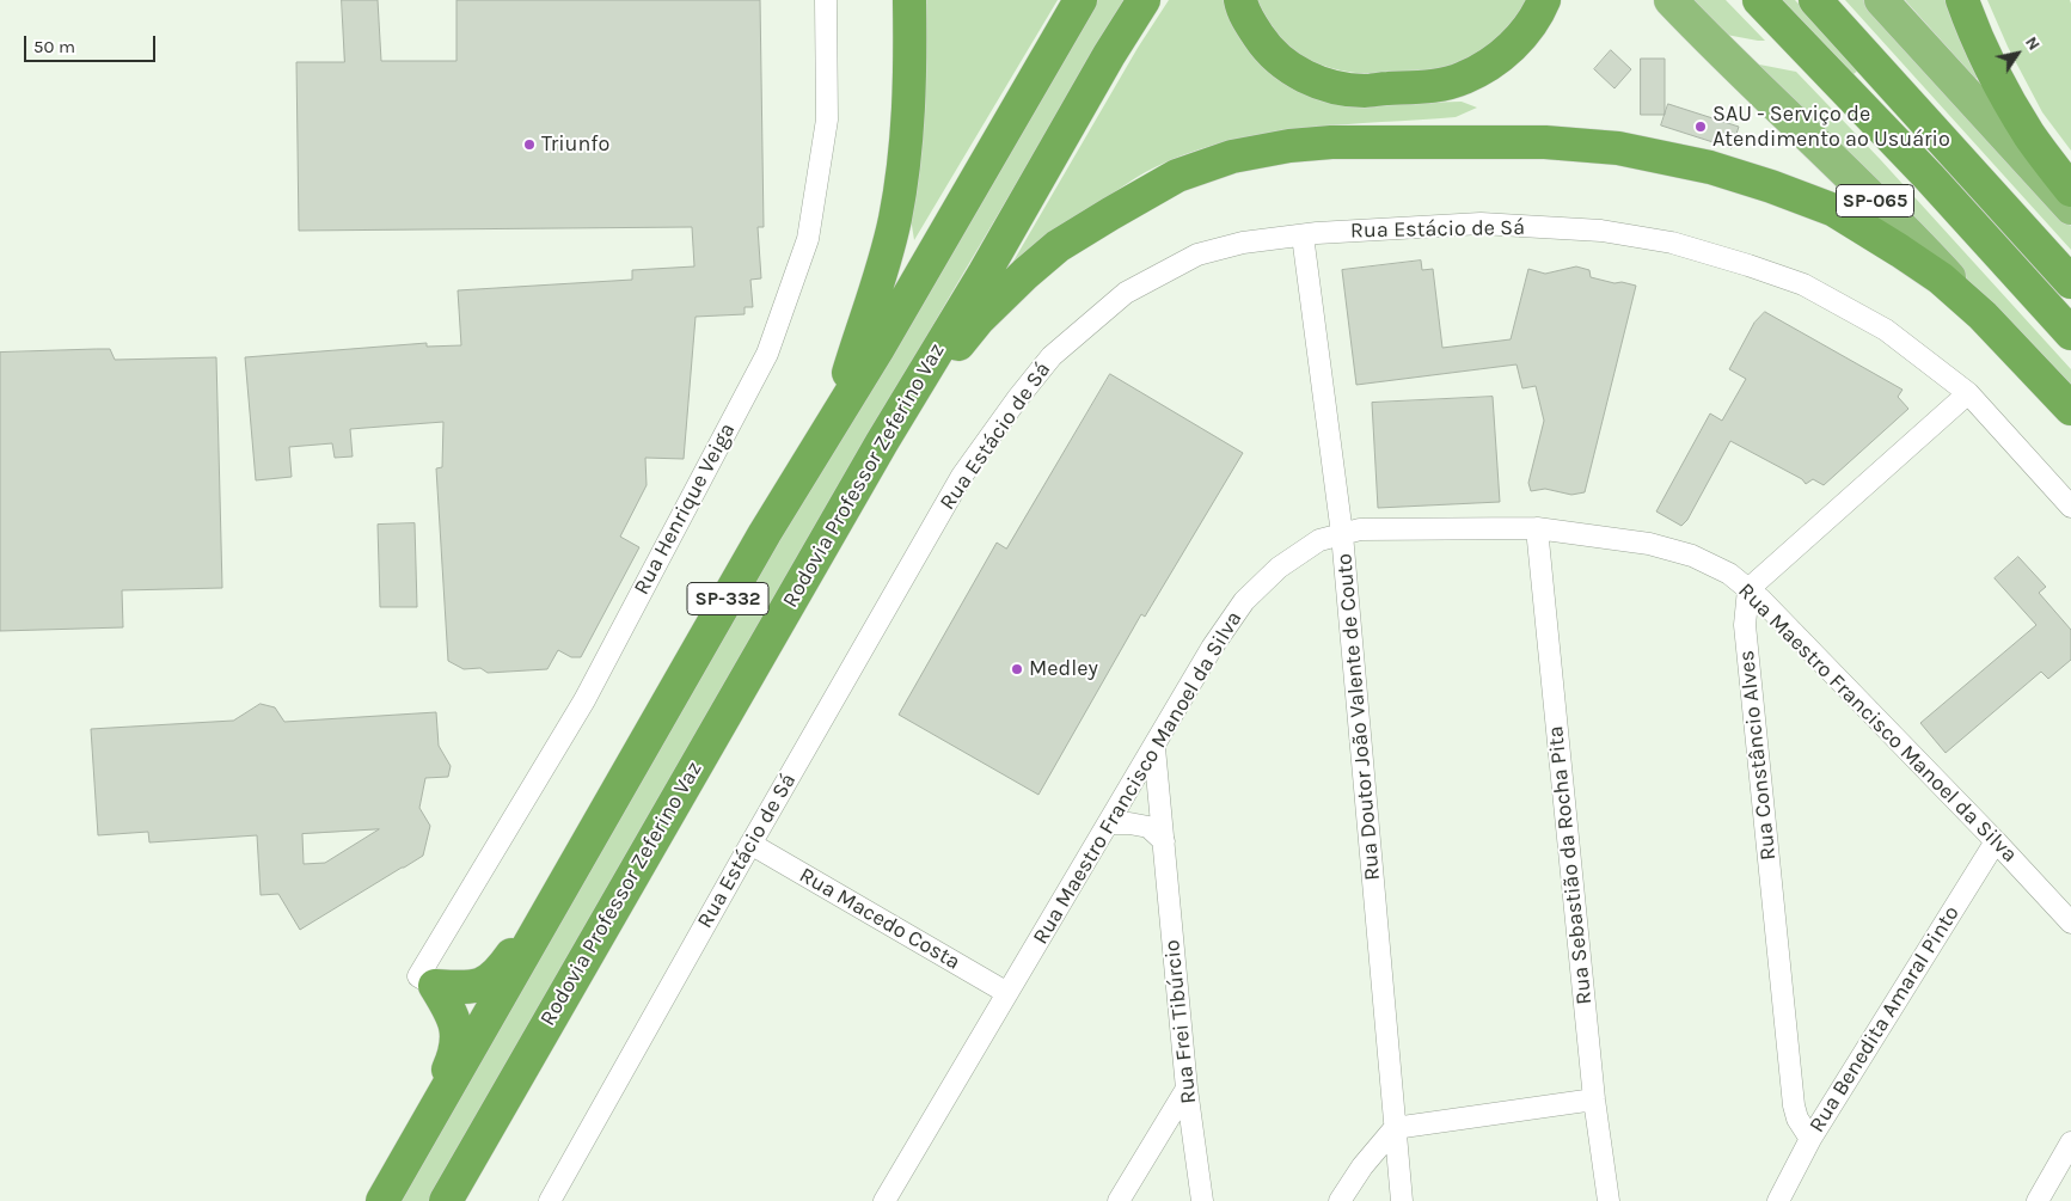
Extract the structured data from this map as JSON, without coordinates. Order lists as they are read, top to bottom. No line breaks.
{"streets":{"highway":["SP-065","Rodovia Professor Zeferino Vaz","SP-332"],"street":["Rua Estácio de Sá","Rua Henrique Veiga","Rua Doutor João Valente de Couto","Rua Maestro Francisco Manoel da Silva","Rua Constâncio Alves","Rua Sebastião da Rocha Pita","Rua Macedo Costa","Rua Benedita Amaral Pinto","Rua Frei Tibúrcio"]},"crossings":[["Rua Estácio de Sá","Rua Doutor João Valente de Couto"],["Rua Estácio de Sá","Rua Macedo Costa"],["Rua Doutor João Valente de Couto","Rua Maestro Francisco Manoel da Silva"],["Rua Maestro Francisco Manoel da Silva","Rua Constâncio Alves"],["Rua Maestro Francisco Manoel da Silva","Rua Sebastião da Rocha Pita"],["Rua Maestro Francisco Manoel da Silva","Rua Macedo Costa"],["Rua Maestro Francisco Manoel da Silva","Rua Benedita Amaral Pinto"],["Rua Maestro Francisco Manoel da Silva","Rua Frei Tibúrcio"],["Rua Constâncio Alves","Rua Benedita Amaral Pinto"]],"places":["SAU - Serviço de Atendimento ao Usuário","Triunfo","Medley"],"scale_bar":"50 m","north":"top right"}
